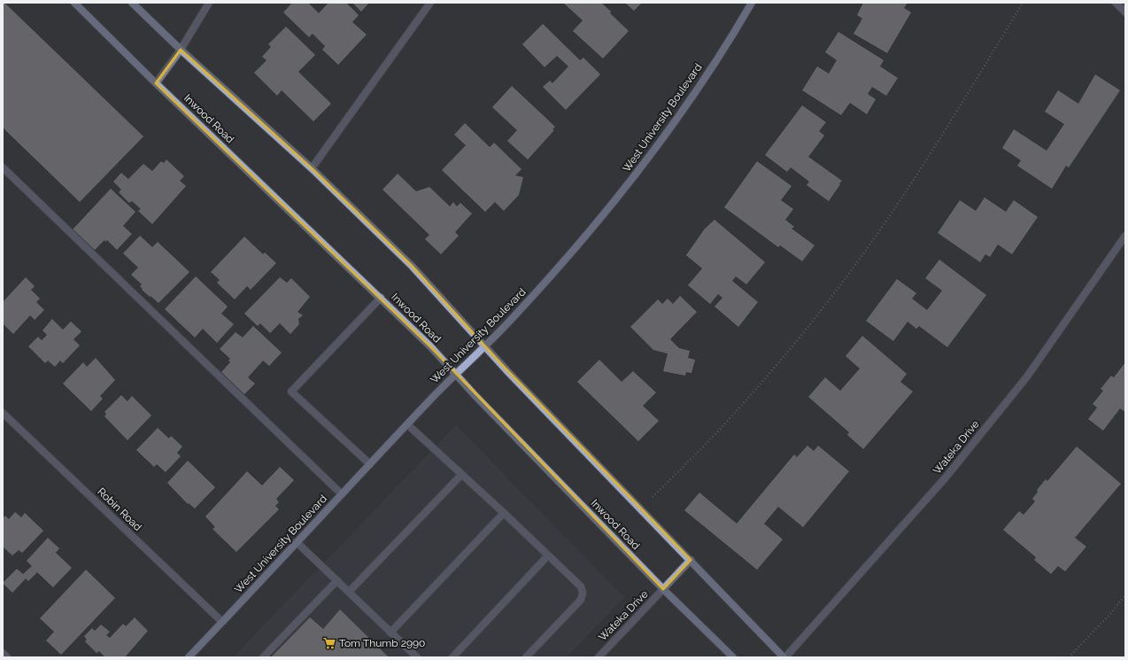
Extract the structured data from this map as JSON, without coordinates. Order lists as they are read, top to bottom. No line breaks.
{"streets":{"main road":["West University Boulevard","Inwood Road"],"street":["Wateka Drive","Robin Road"]},"crossings":[["West University Boulevard","Inwood Road"],["West University Boulevard","Robin Road"],["Inwood Road","Wateka Drive"]],"places":{"supermarket":["Tom Thumb 2990"]}}
